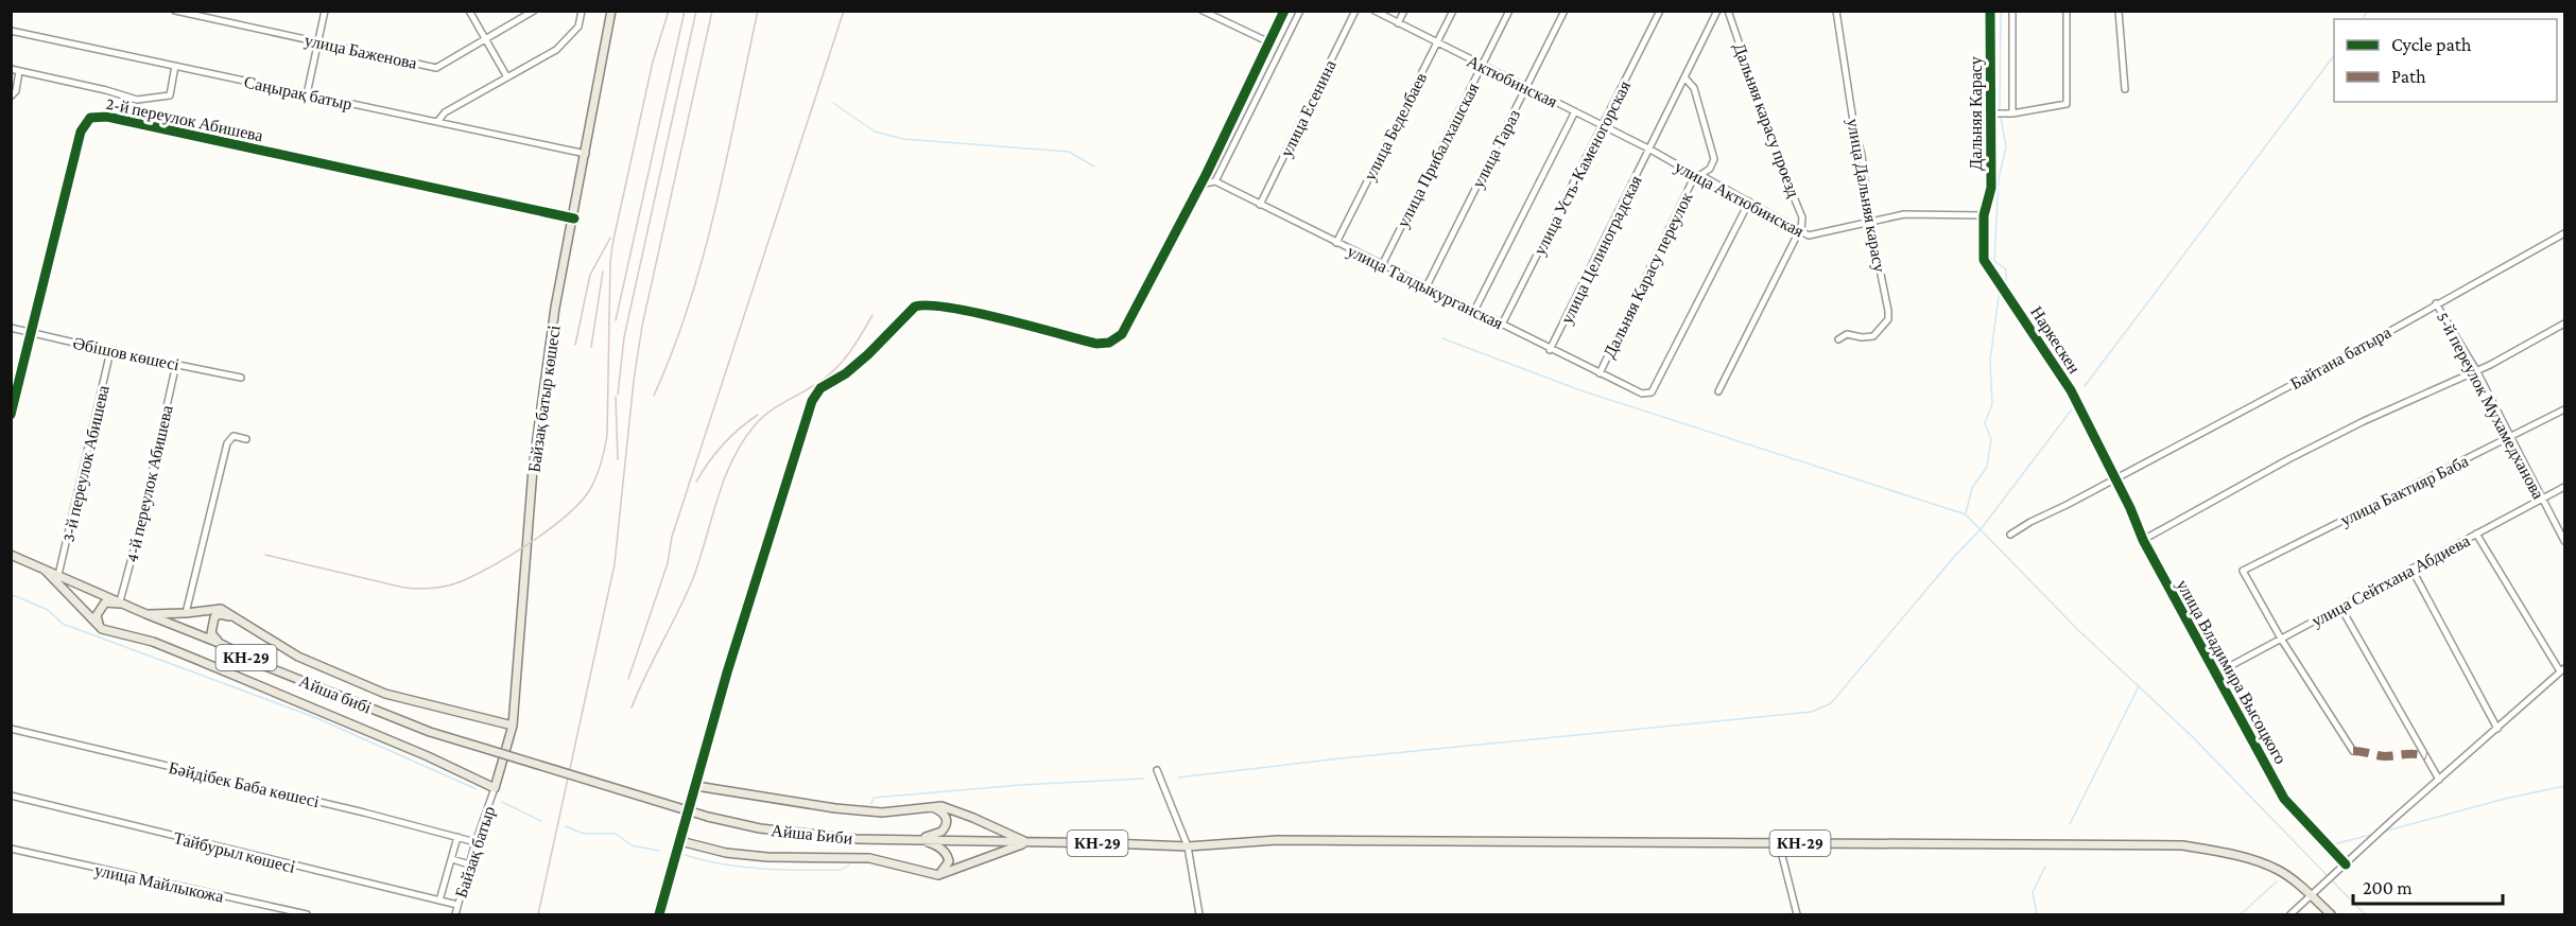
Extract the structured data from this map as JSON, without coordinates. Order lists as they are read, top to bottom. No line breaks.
{"streets":{"main road":["Байзақ батыр көшесі","КН-29","Айша бибі","Айша Биби"],"street":["улица Баженова","Актюбинская","Саңырақ батыр","улица Есенина","Дальняя Карасу","2-й переулок Абишева","Дальняя карасу проезд","улица Беделбаев","улица Тараз","улица Прибалхашская","улица Усть-Каменогорская","улица Дальняя карасу","улица Актюбинская","улица Целиноградская","Дальняя Карасу переулок","улица Талдыкурганская","Наркескен","Әбішов көшесі","Байтана батыра","5-й переулок Мухамедханова","3-й переулок Абишева","4-й переулок Абишева","улица Бактияр Баба","улица Сейтхана Абдиева","улица Владимира Высоцкого","Бәйдібек Баба көшесі","Тайбурыл көшесі","Байзақ батыр","улица Майлыкожа"]},"crossings":[["Актюбинская","улица Беделбаев"],["Актюбинская","улица Тараз"],["Актюбинская","улица Прибалхашская"],["Актюбинская","улица Усть-Каменогорская"],["Актюбинская","улица Актюбинская"],["Актюбинская","улица Целиноградская"],["Саңырақ батыр","Байзақ батыр көшесі"],["улица Есенина","улица Талдыкурганская"],["Дальняя Карасу","улица Актюбинская"],["Дальняя Карасу","Наркескен"],["2-й переулок Абишева","Әбішов көшесі"],["2-й переулок Абишева","Байзақ батыр көшесі"],["Дальняя карасу проезд","улица Актюбинская"],["улица Беделбаев","улица Талдыкурганская"],["улица Тараз","улица Талдыкурганская"],["улица Прибалхашская","улица Талдыкурганская"],["улица Усть-Каменогорская","улица Талдыкурганская"],["улица Дальняя карасу","улица Актюбинская"],["улица Актюбинская","улица Целиноградская"],["улица Актюбинская","Дальняя Карасу переулок"],["улица Актюбинская","улица Талдыкурганская"],["улица Актюбинская","Наркескен"],["улица Целиноградская","Дальняя Карасу переулок"],["улица Целиноградская","улица Талдыкурганская"],["Дальняя Карасу переулок","улица Талдыкурганская"],["Наркескен","Байтана батыра"],["Наркескен","улица Владимира Высоцкого"],["Әбішов көшесі","3-й переулок Абишева"],["Әбішов көшесі","4-й переулок Абишева"],["Байтана батыра","5-й переулок Мухамедханова"],["Байтана батыра","улица Владимира Высоцкого"],["Байзақ батыр көшесі","Байзақ батыр"],["5-й переулок Мухамедханова","улица Бактияр Баба"],["5-й переулок Мухамедханова","улица Сейтхана Абдиева"],["3-й переулок Абишева","Айша бибі"],["4-й переулок Абишева","Айша бибі"],["улица Бактияр Баба","улица Сейтхана Абдиева"],["улица Сейтхана Абдиева","улица Владимира Высоцкого"],["КН-29","Айша Биби"],["Айша бибі","Айша Биби"],["Бәйдібек Баба көшесі","Байзақ батыр"],["Тайбурыл көшесі","Байзақ батыр"]],"legend":["Cycle path","Path"],"scale_bar":"200 m"}
